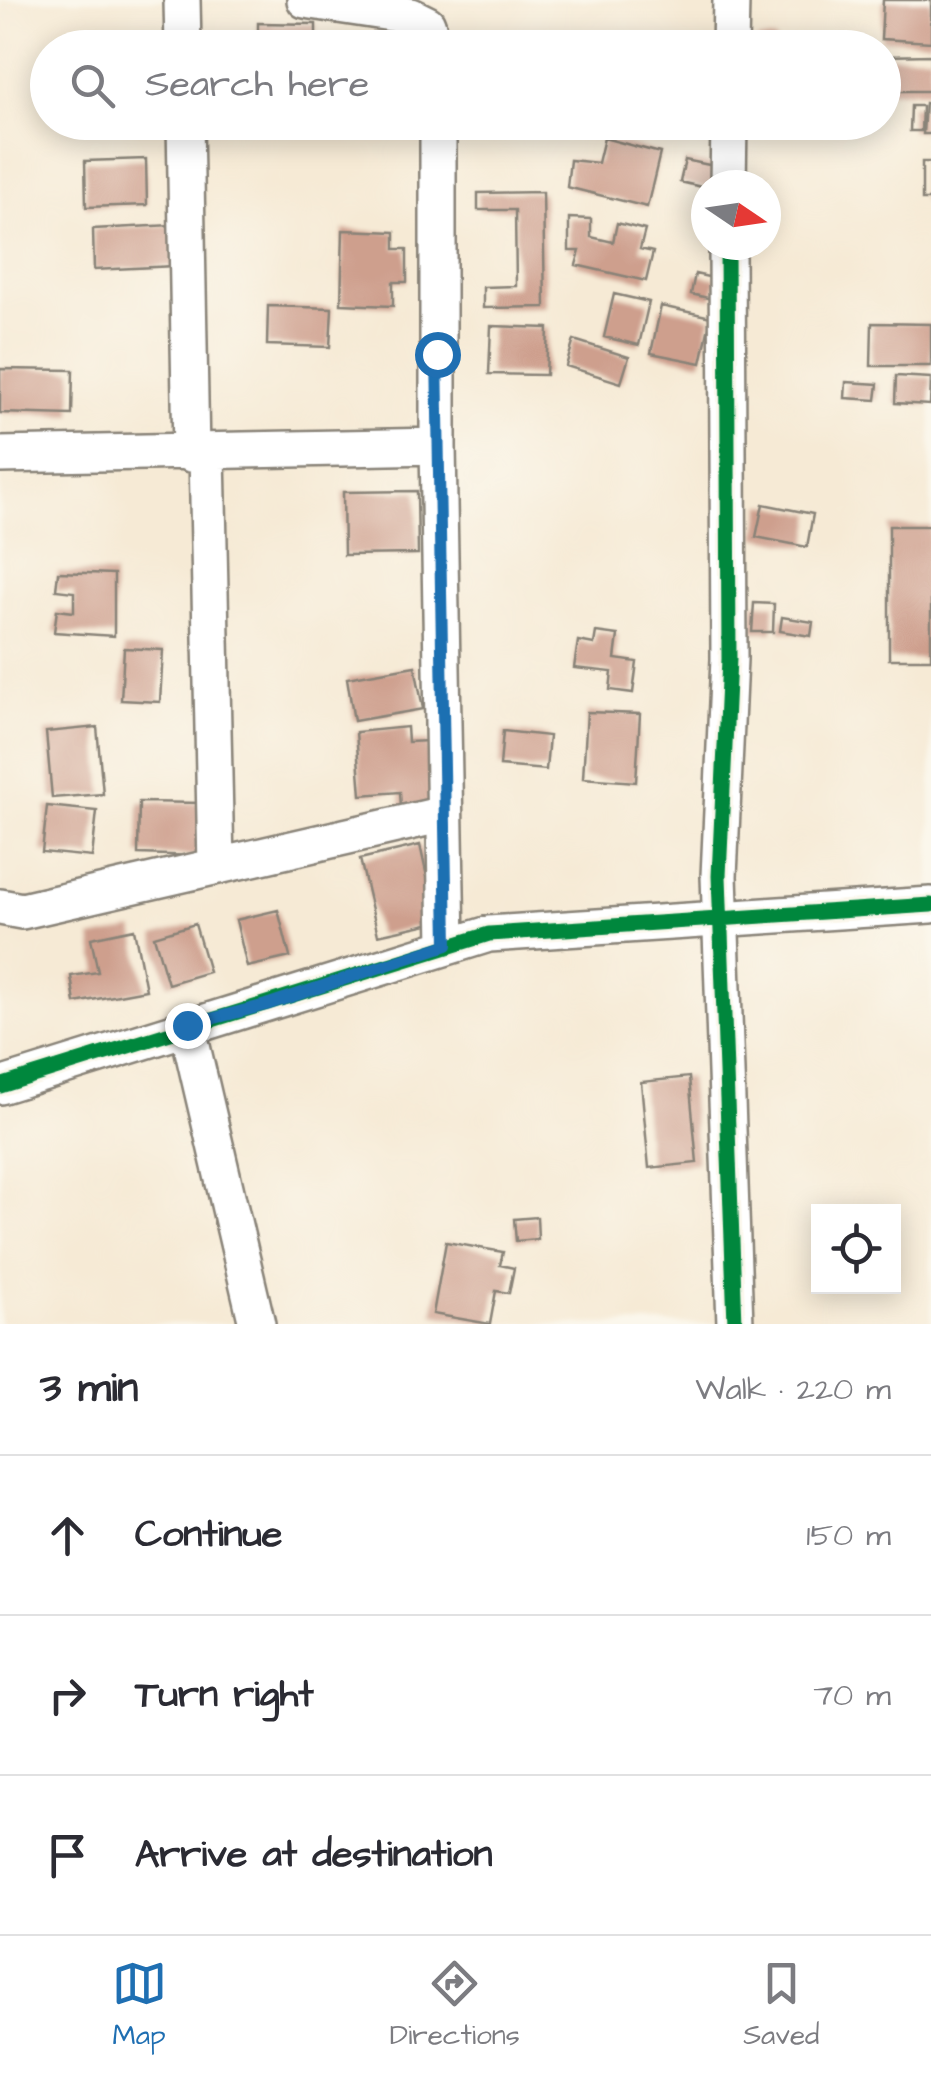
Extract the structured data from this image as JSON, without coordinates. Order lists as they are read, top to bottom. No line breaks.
{"north":"right","page":{"search":"Search here","heading":["3 min","Walk · 220 m"],"list":[["Continue","150 m"],["Turn right","70 m"],"Arrive at destination"],"nav":["Map","Directions","Saved"]}}
